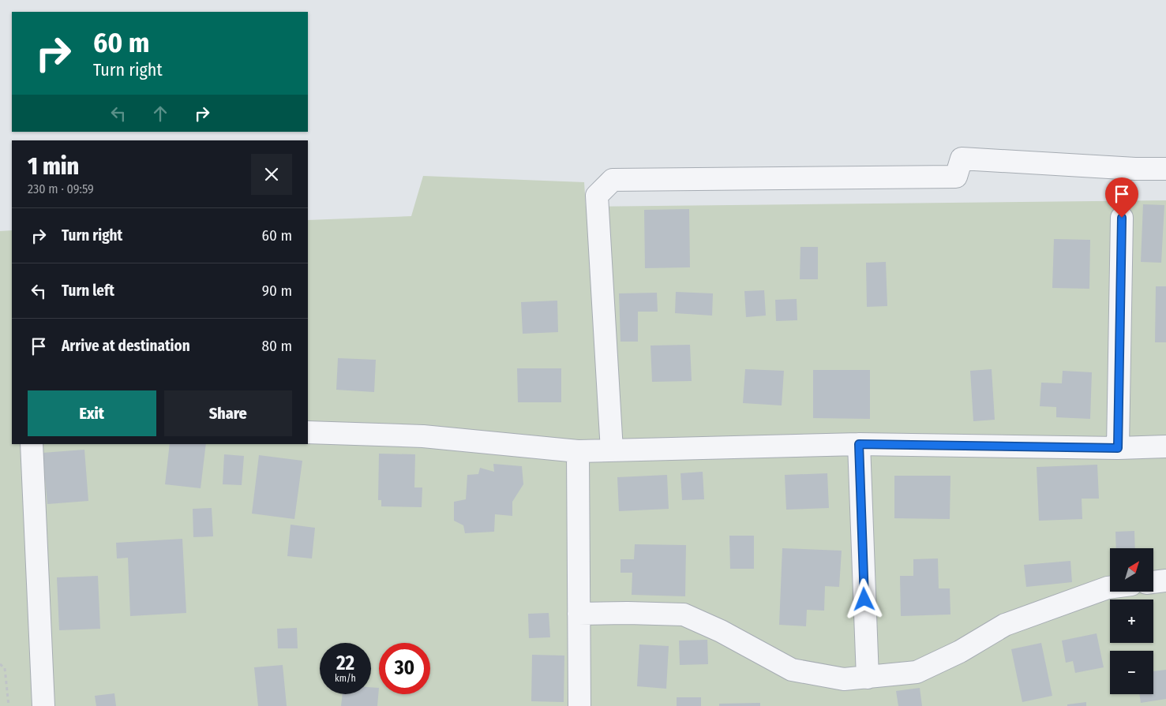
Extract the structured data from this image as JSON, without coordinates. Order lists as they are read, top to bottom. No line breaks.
{"north":"top right","page":{"turn":["60 m","Turn right"],"heading":["1 min","230 m · 09:59"],"list":[{"name":"Turn right","value":"60 m"},{"name":"Turn left","value":"90 m"},{"name":"Arrive at destination","value":"80 m"}],"buttons":["Exit","Share"],"map_buttons":["+","−"],"speed":"22 km/h","limit":"30"}}
